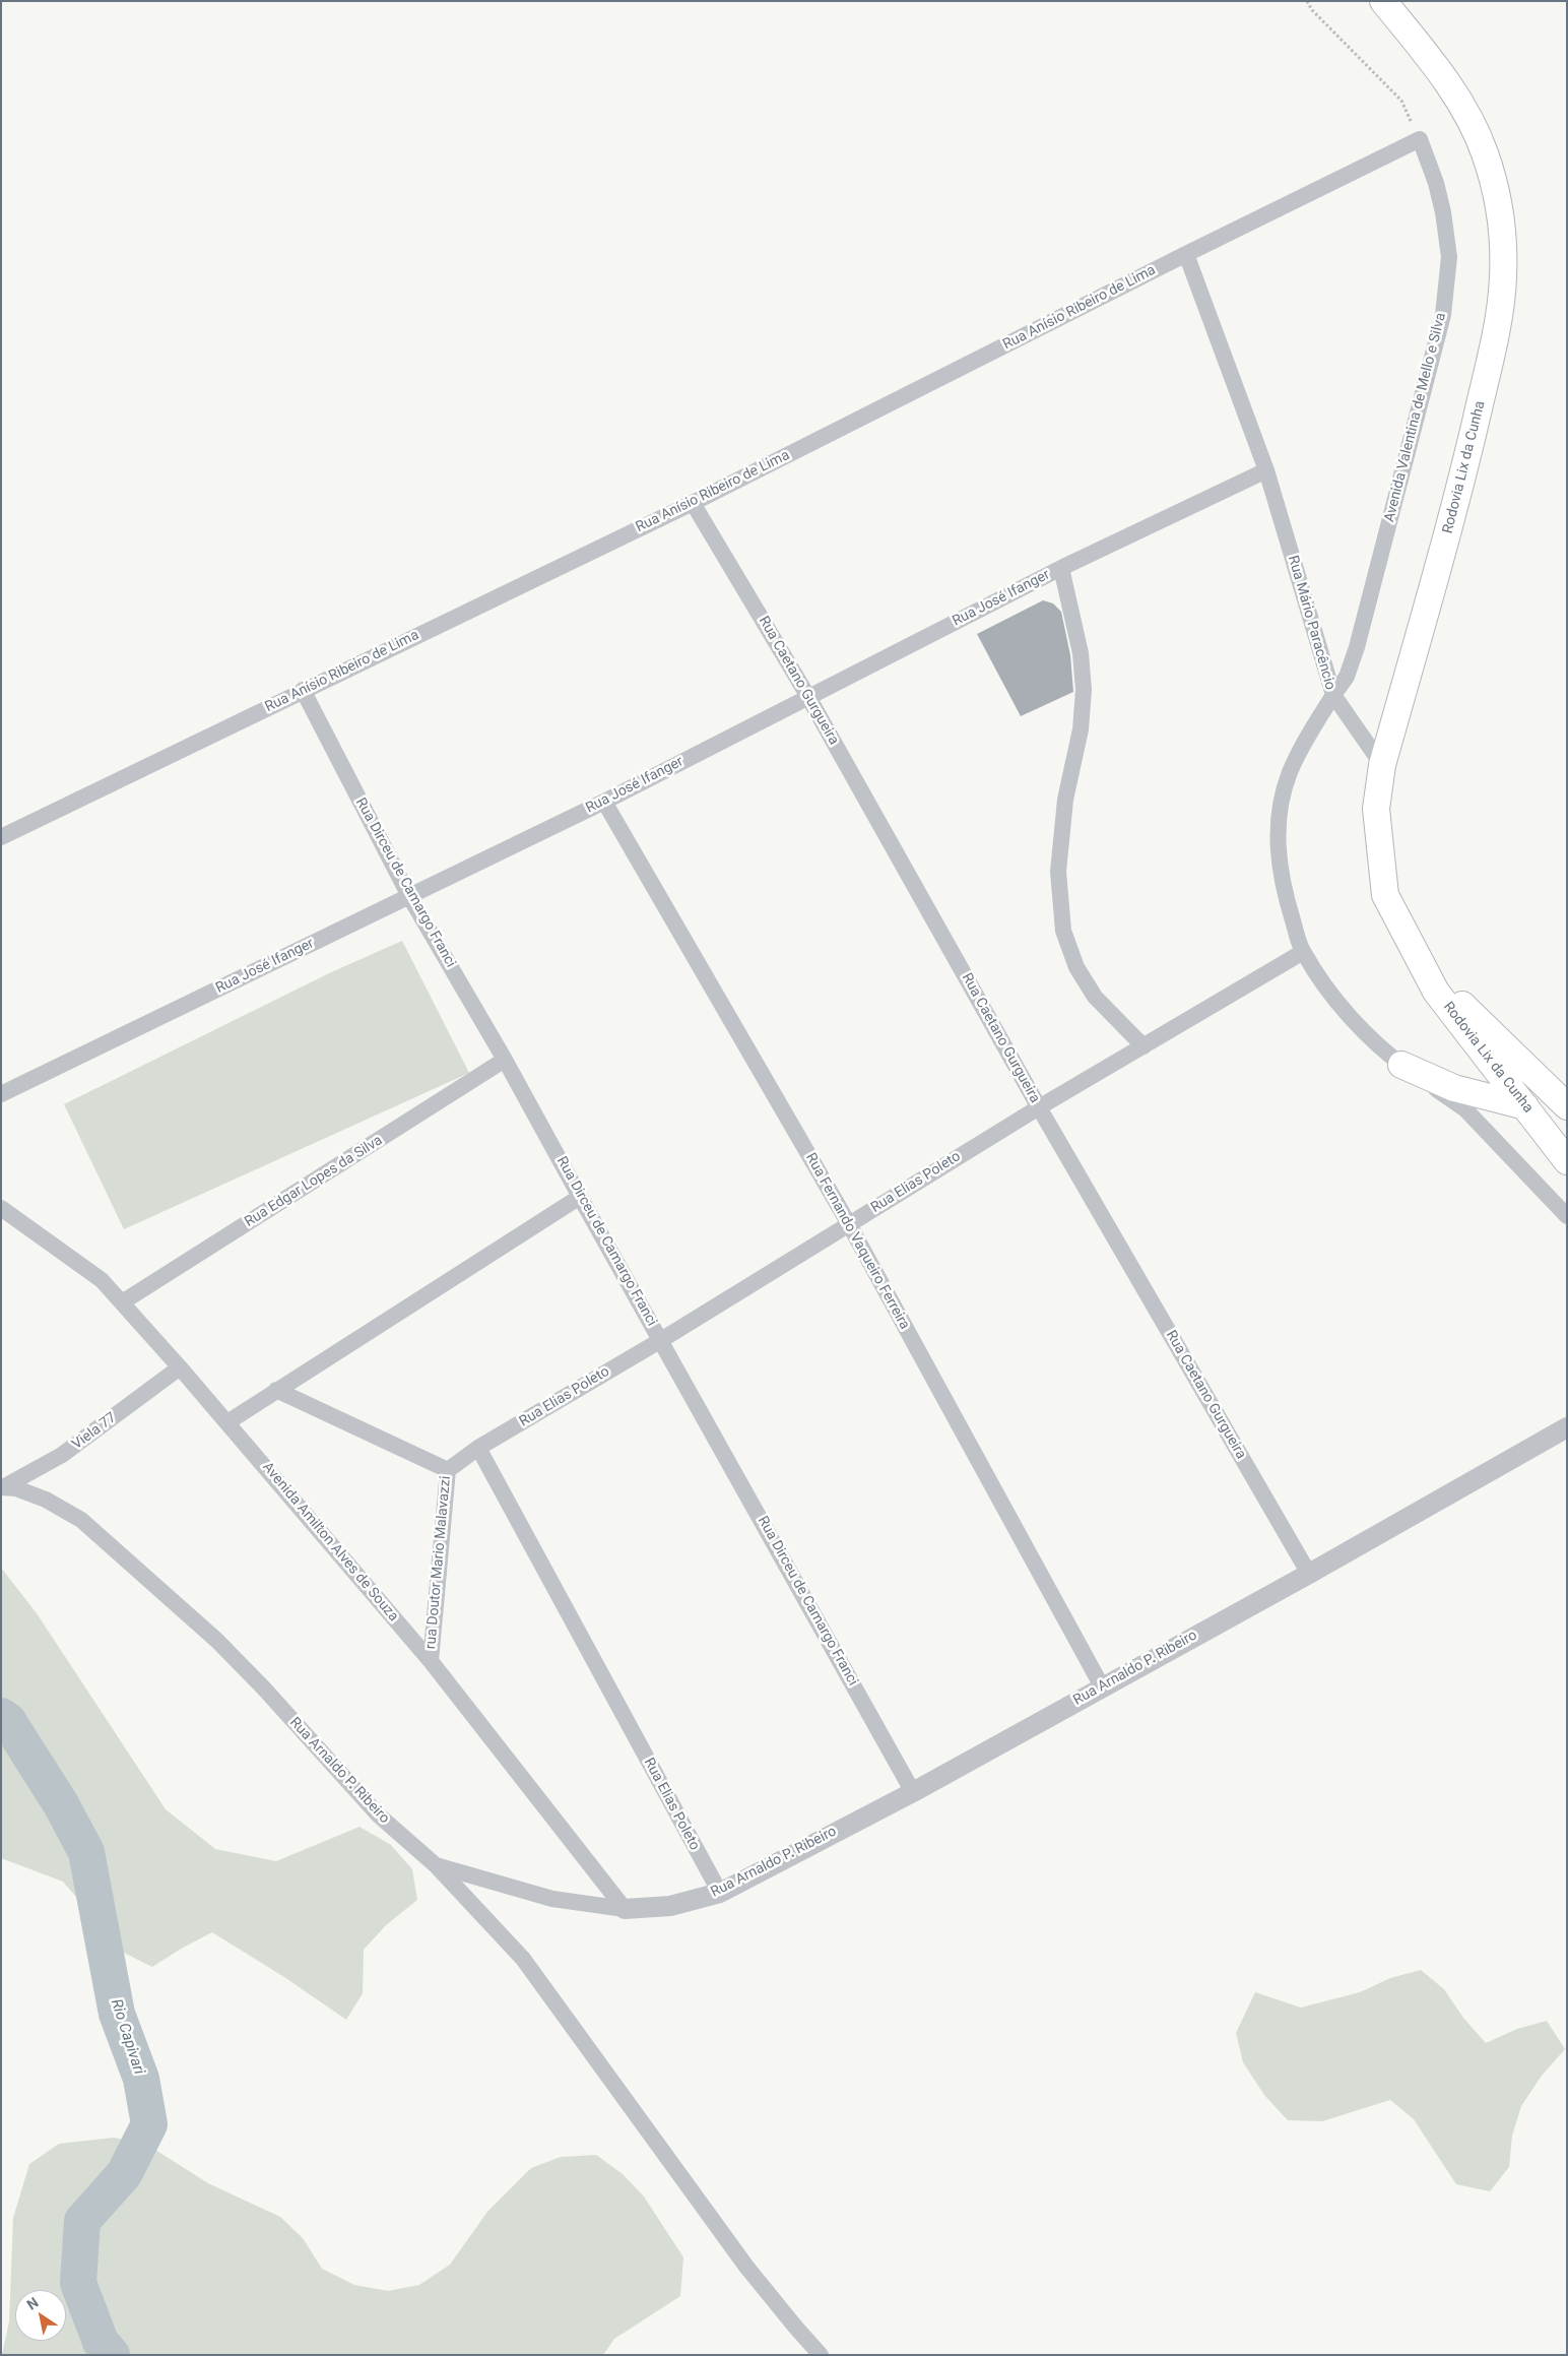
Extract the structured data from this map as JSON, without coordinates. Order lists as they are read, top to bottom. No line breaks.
{"streets":{"main road":["Rodovia Lix da Cunha"],"street":["Rua Anísio Ribeiro de Lima","Avenida Valentina de Mello e Silva","Rua José Ifanger","Rua Mário Paracêncio","Rua Caetano Gurgueira","Rua Dirceu de Camargo Franci","Rua Edgar Lopes da Silva","Rua Elias Poleto","Rua Fernando Vaqueiro Ferreira","Viela 77","Avenida Amilton Alves de Souza","rua Doutor Mario Malavazzi","Rua Arnaldo P. Ribeiro"]},"crossings":[["Rua Anísio Ribeiro de Lima","Avenida Valentina de Mello e Silva"],["Rua Anísio Ribeiro de Lima","Rua Mário Paracêncio"],["Rua Anísio Ribeiro de Lima","Rua Caetano Gurgueira"],["Rua Anísio Ribeiro de Lima","Rua Dirceu de Camargo Franci"],["Avenida Valentina de Mello e Silva","Rua Mário Paracêncio"],["Rua José Ifanger","Rua Mário Paracêncio"],["Rua José Ifanger","Rua Caetano Gurgueira"],["Rua José Ifanger","Rua Dirceu de Camargo Franci"],["Rua José Ifanger","Rua Fernando Vaqueiro Ferreira"],["Rua Mário Paracêncio","Rua Elias Poleto"],["Rua Caetano Gurgueira","Rua Elias Poleto"],["Rua Caetano Gurgueira","Rua Arnaldo P. Ribeiro"],["Rua Dirceu de Camargo Franci","Rua Edgar Lopes da Silva"],["Rua Dirceu de Camargo Franci","Rua Elias Poleto"],["Rua Dirceu de Camargo Franci","Rua Arnaldo P. Ribeiro"],["Rua Edgar Lopes da Silva","Avenida Amilton Alves de Souza"],["Rua Elias Poleto","Rua Fernando Vaqueiro Ferreira"],["Rua Elias Poleto","rua Doutor Mario Malavazzi"],["Rua Elias Poleto","Rua Arnaldo P. Ribeiro"],["Rua Fernando Vaqueiro Ferreira","Rua Arnaldo P. Ribeiro"],["Viela 77","Avenida Amilton Alves de Souza"],["Viela 77","Rua Arnaldo P. Ribeiro"],["Avenida Amilton Alves de Souza","rua Doutor Mario Malavazzi"],["Avenida Amilton Alves de Souza","Rua Arnaldo P. Ribeiro"]],"water":["Rio Capivari"],"north":"top left"}
